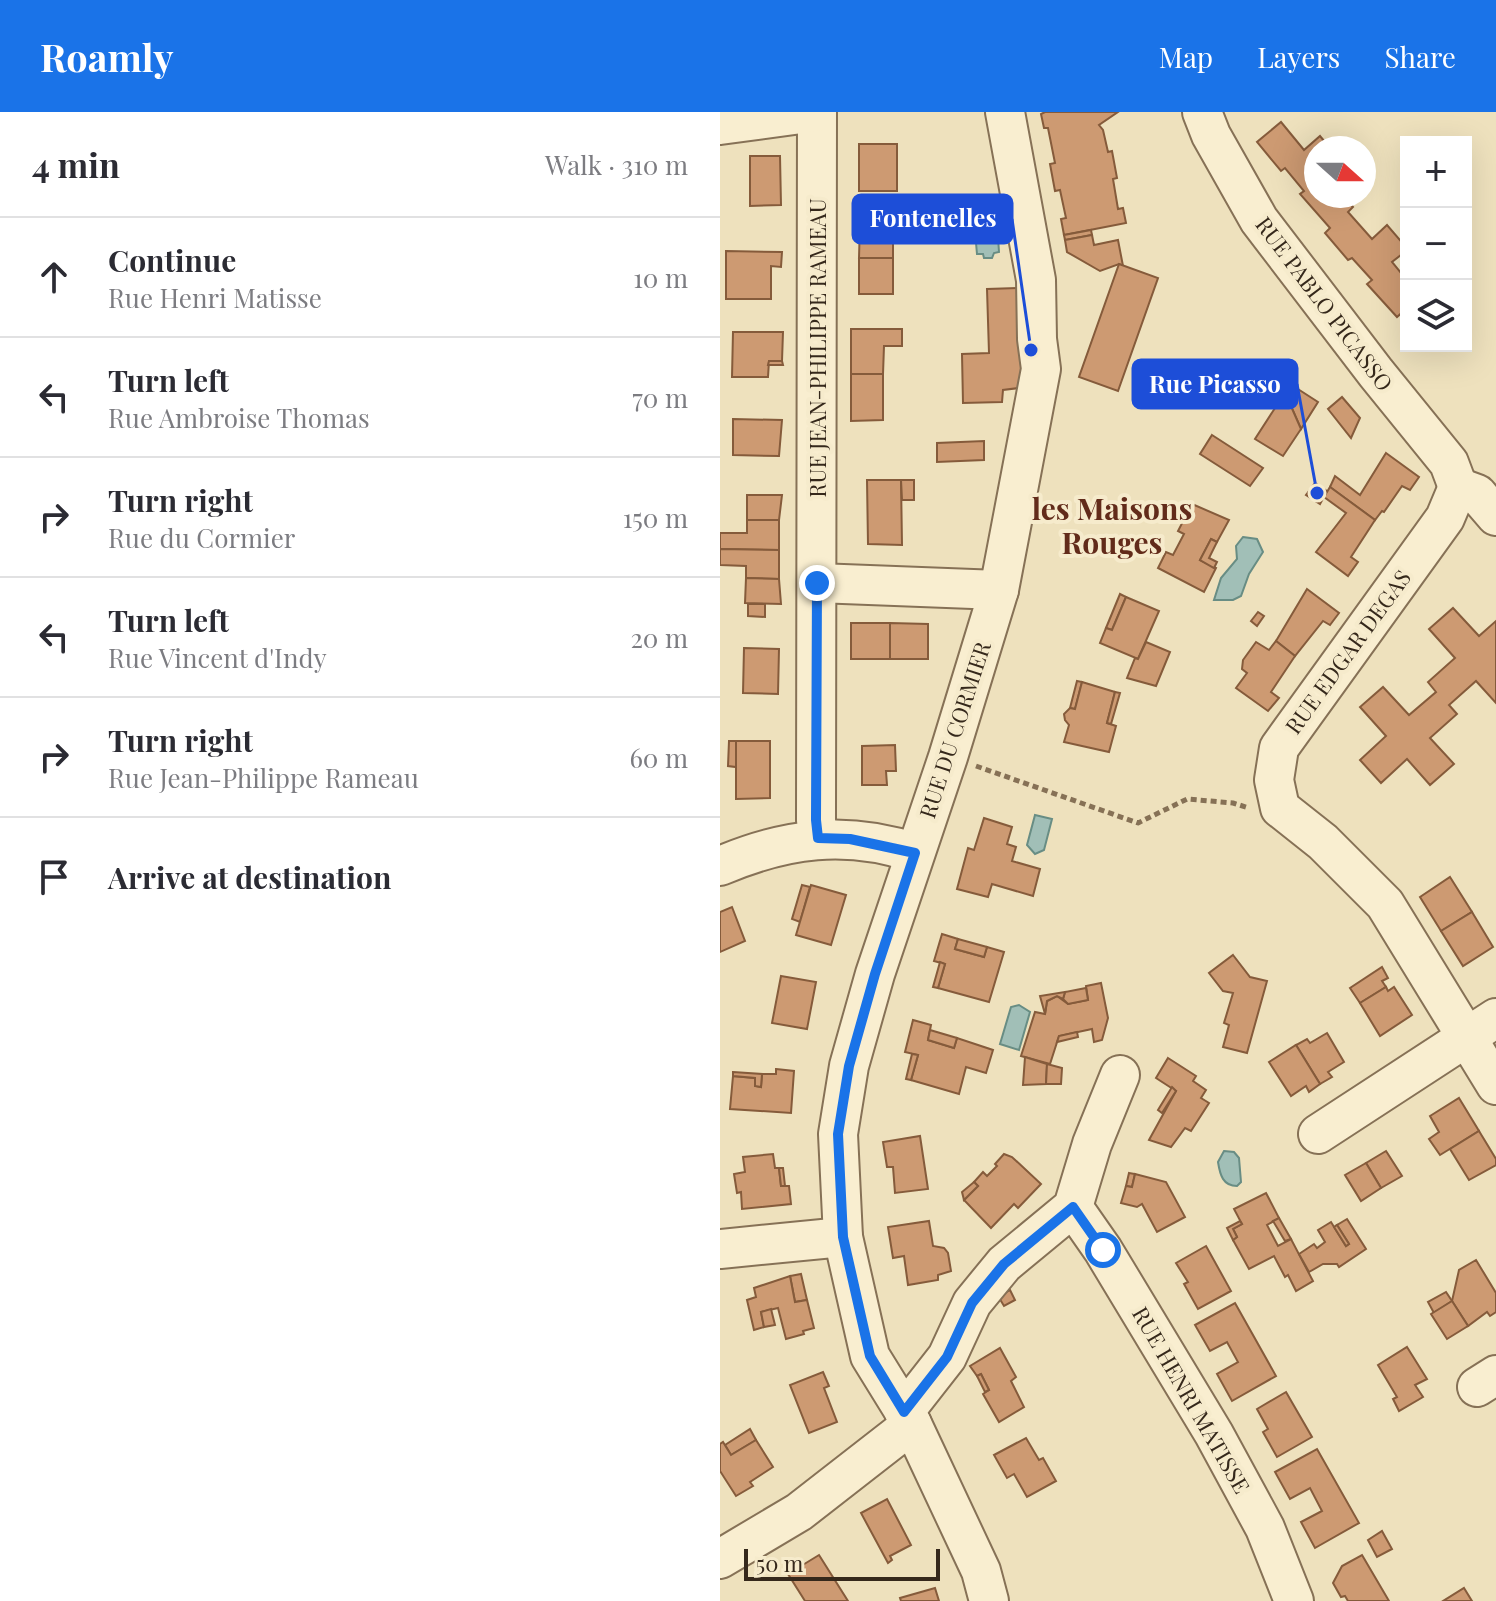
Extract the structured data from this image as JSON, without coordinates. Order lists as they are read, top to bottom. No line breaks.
{"streets":{"street":["RUE PABLO PICASSO","RUE JEAN-PHILIPPE RAMEAU","RUE EDGAR DEGAS","RUE DU CORMIER","RUE HENRI MATISSE"]},"crossings":[["RUE PABLO PICASSO","RUE EDGAR DEGAS"]],"districts":["les Maisons Rouges"],"places":["Fontenelles","Rue Picasso"],"scale_bar":"50 m","north":"right","page":{"header":"Roamly","nav":["Map","Layers","Share"],"heading":["4 min","Walk · 310 m"],"map_buttons":["+","−"],"list":[["Continue","Rue Henri Matisse","10 m"],["Turn left","Rue Ambroise Thomas","70 m"],["Turn right","Rue du Cormier","150 m"],["Turn left","Rue Vincent d'Indy","20 m"],["Turn right","Rue Jean-Philippe Rameau","60 m"],"Arrive at destination"],"scale":"50 m"}}
